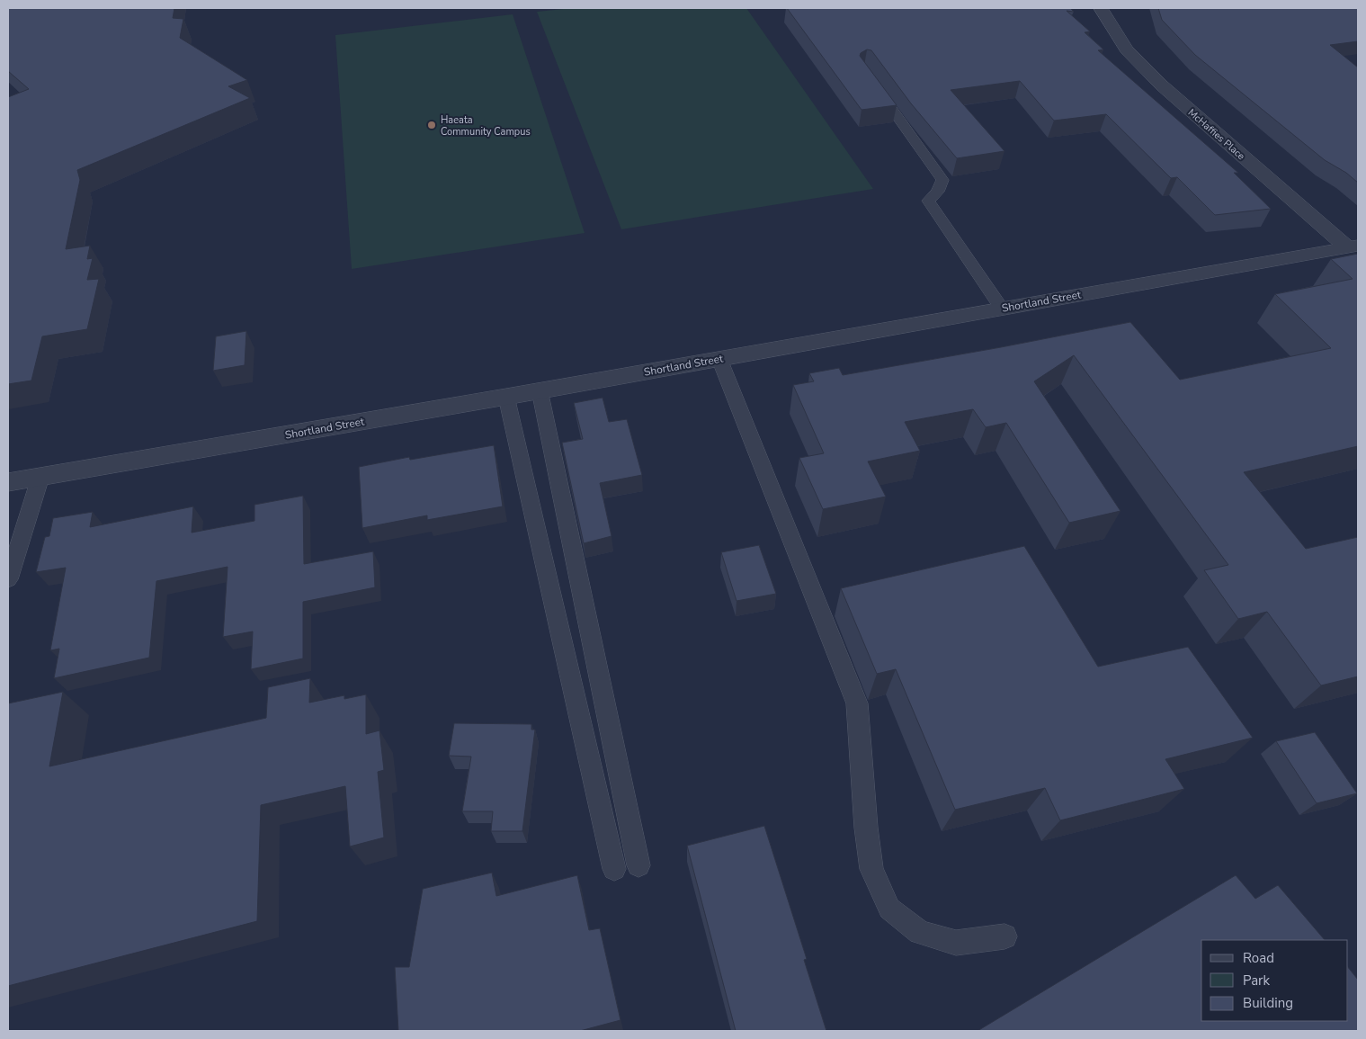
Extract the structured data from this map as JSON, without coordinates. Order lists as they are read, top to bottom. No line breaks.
{"streets":{"street":["McHaffies Place","Shortland Street"]},"crossings":[["McHaffies Place","Shortland Street"]],"places":["Haeata Community Campus"],"legend":["Road","Park","Building"]}
